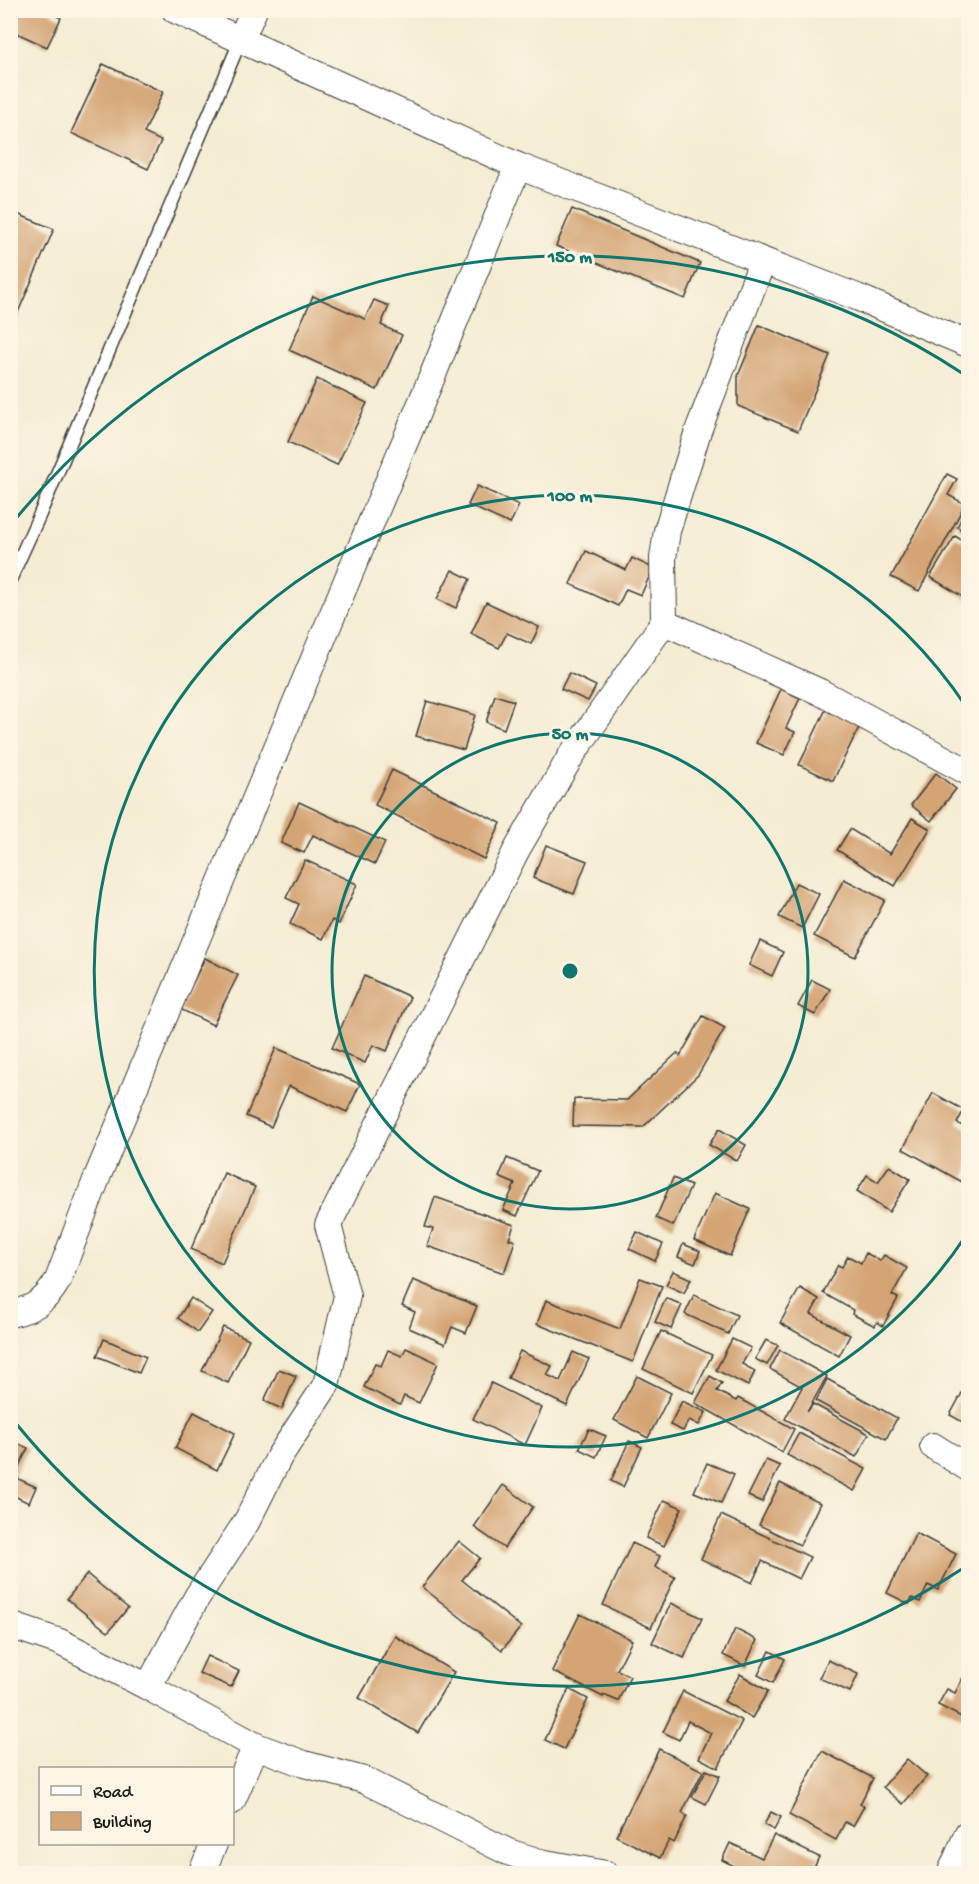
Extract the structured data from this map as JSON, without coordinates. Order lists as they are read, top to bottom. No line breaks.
{"legend":["Road","Building"],"rings":["150 m","100 m","50 m"]}
